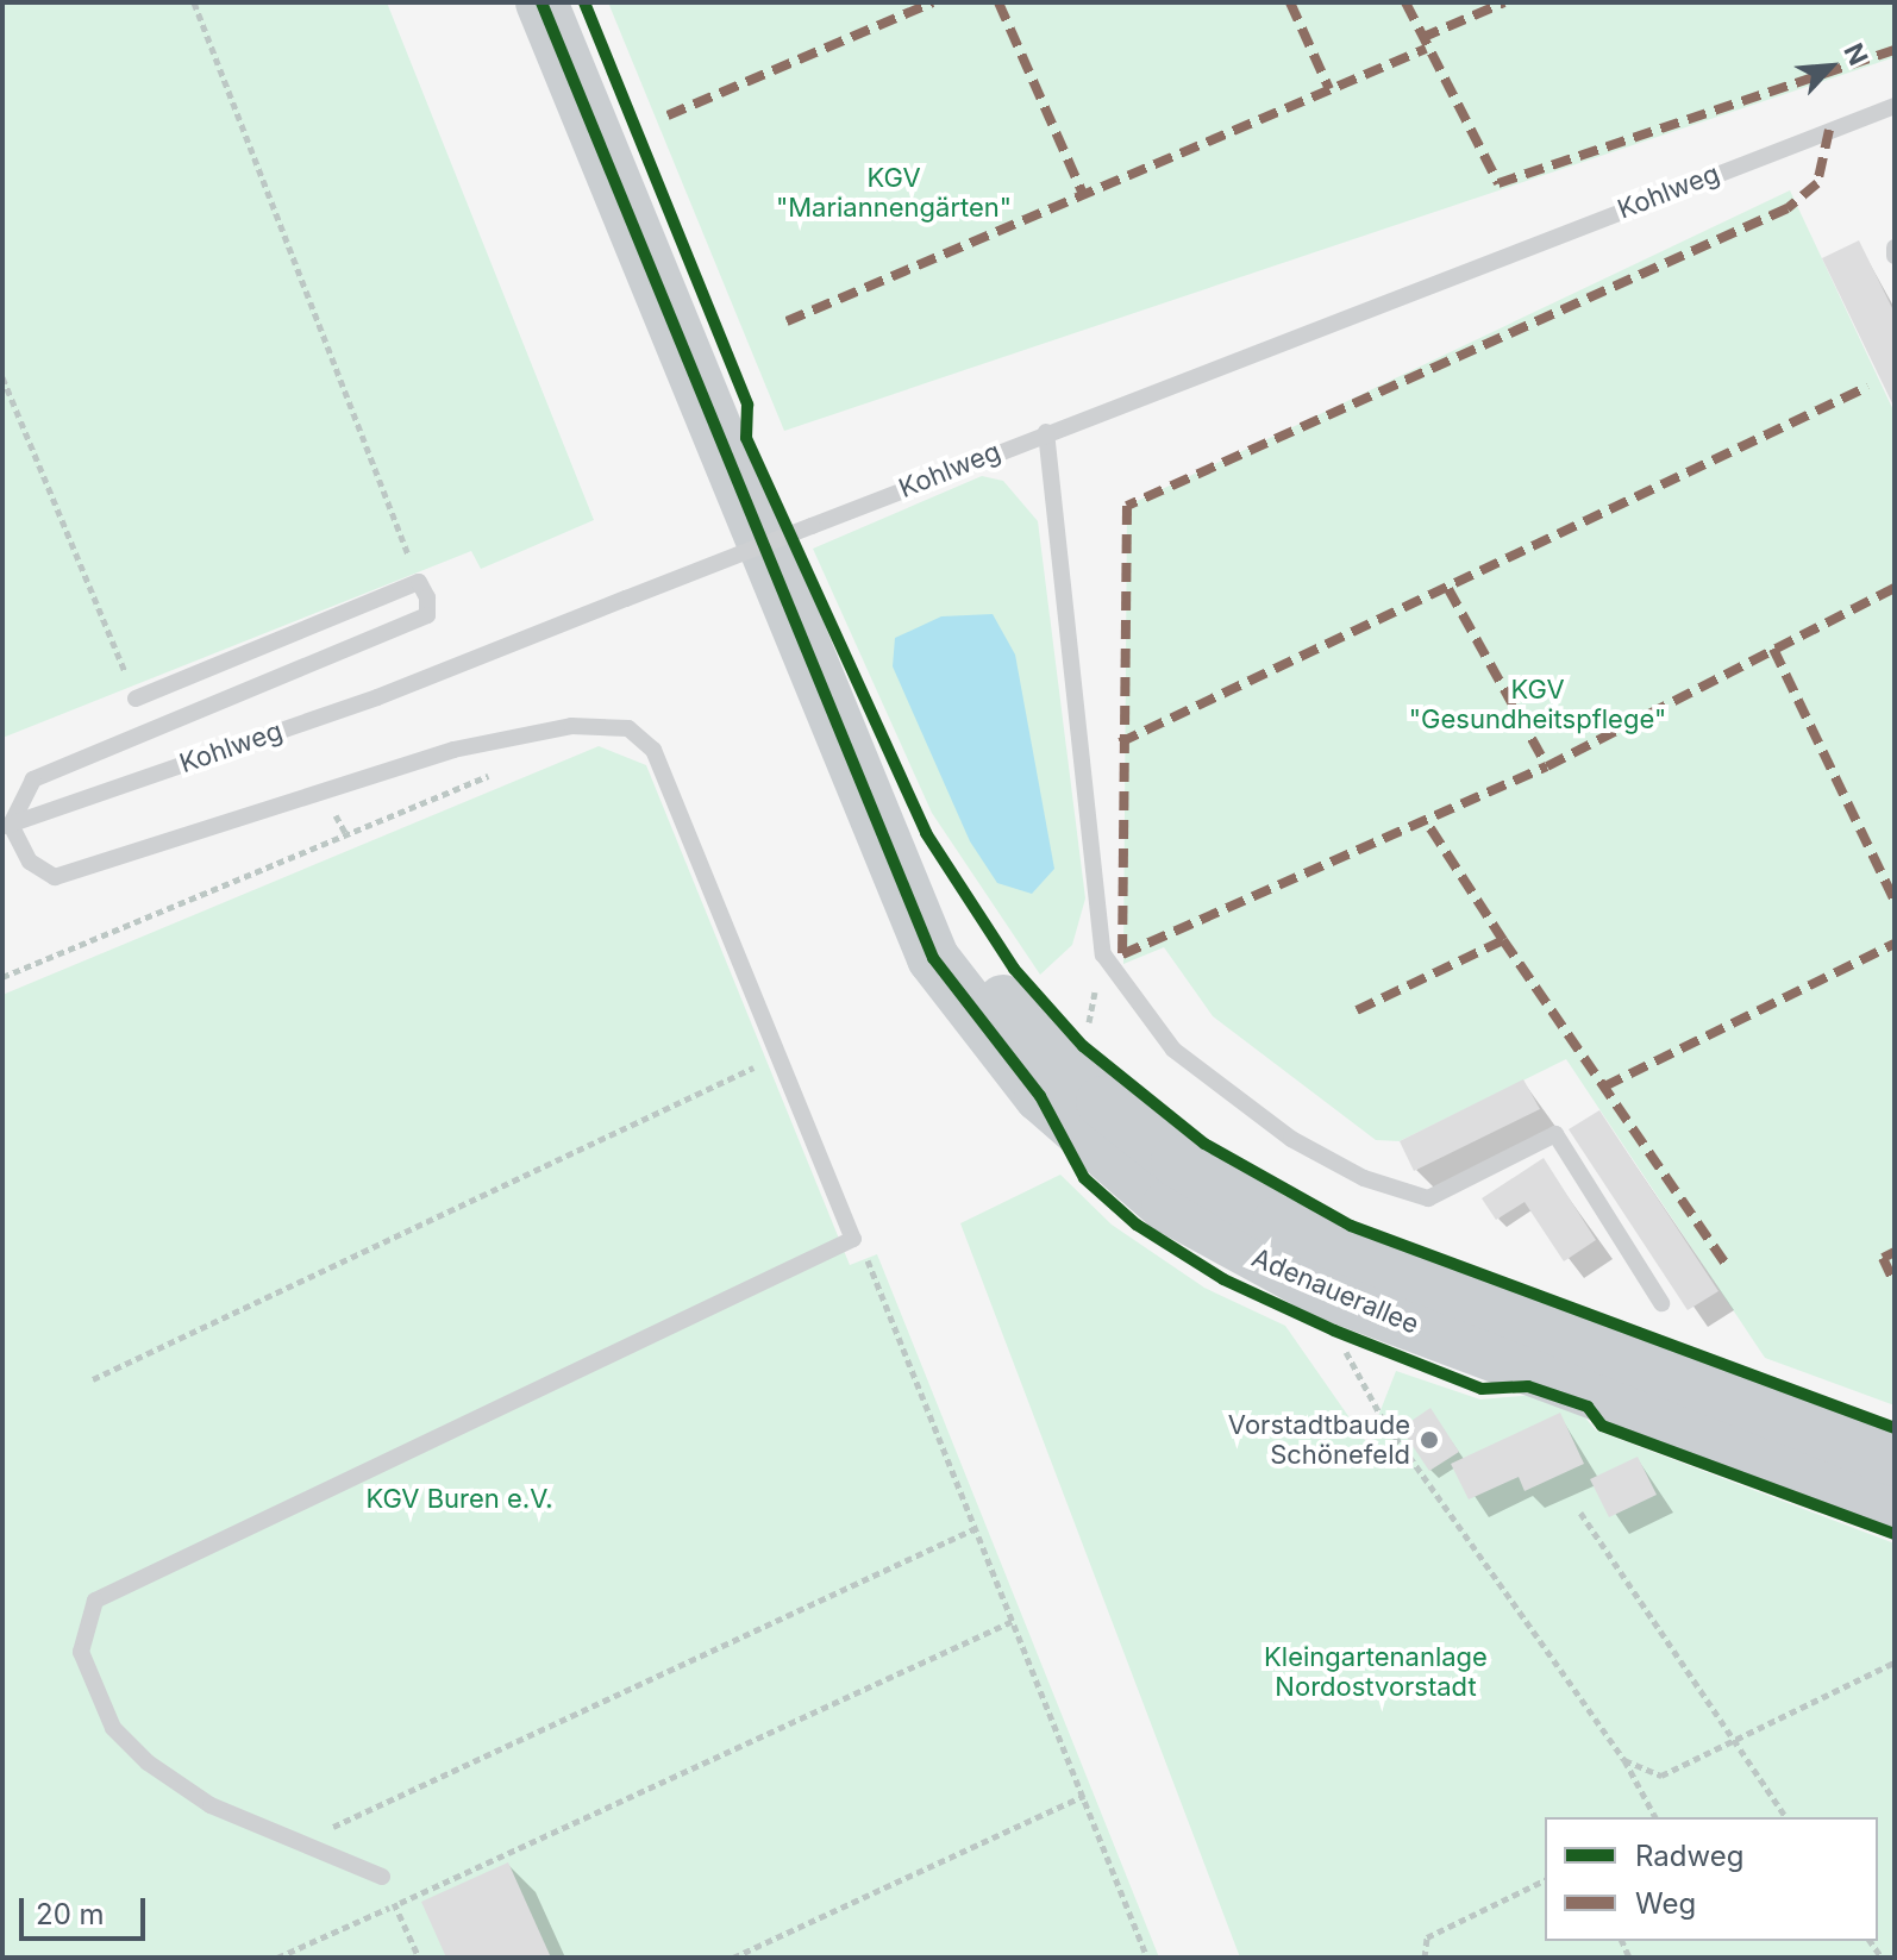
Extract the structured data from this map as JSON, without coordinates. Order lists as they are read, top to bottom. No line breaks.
{"streets":{"main road":["Adenauerallee"],"lane":["Kohlweg"]},"parks":["KGV \"Mariannengärten\"","KGV \"Gesundheitspflege\"","KGV Buren e.V.","Kleingartenanlage Nordostvorstadt"],"places":["Vorstadtbaude Schönefeld"],"legend":["Radweg","Weg"],"scale_bar":"20 m","north":"top right"}
